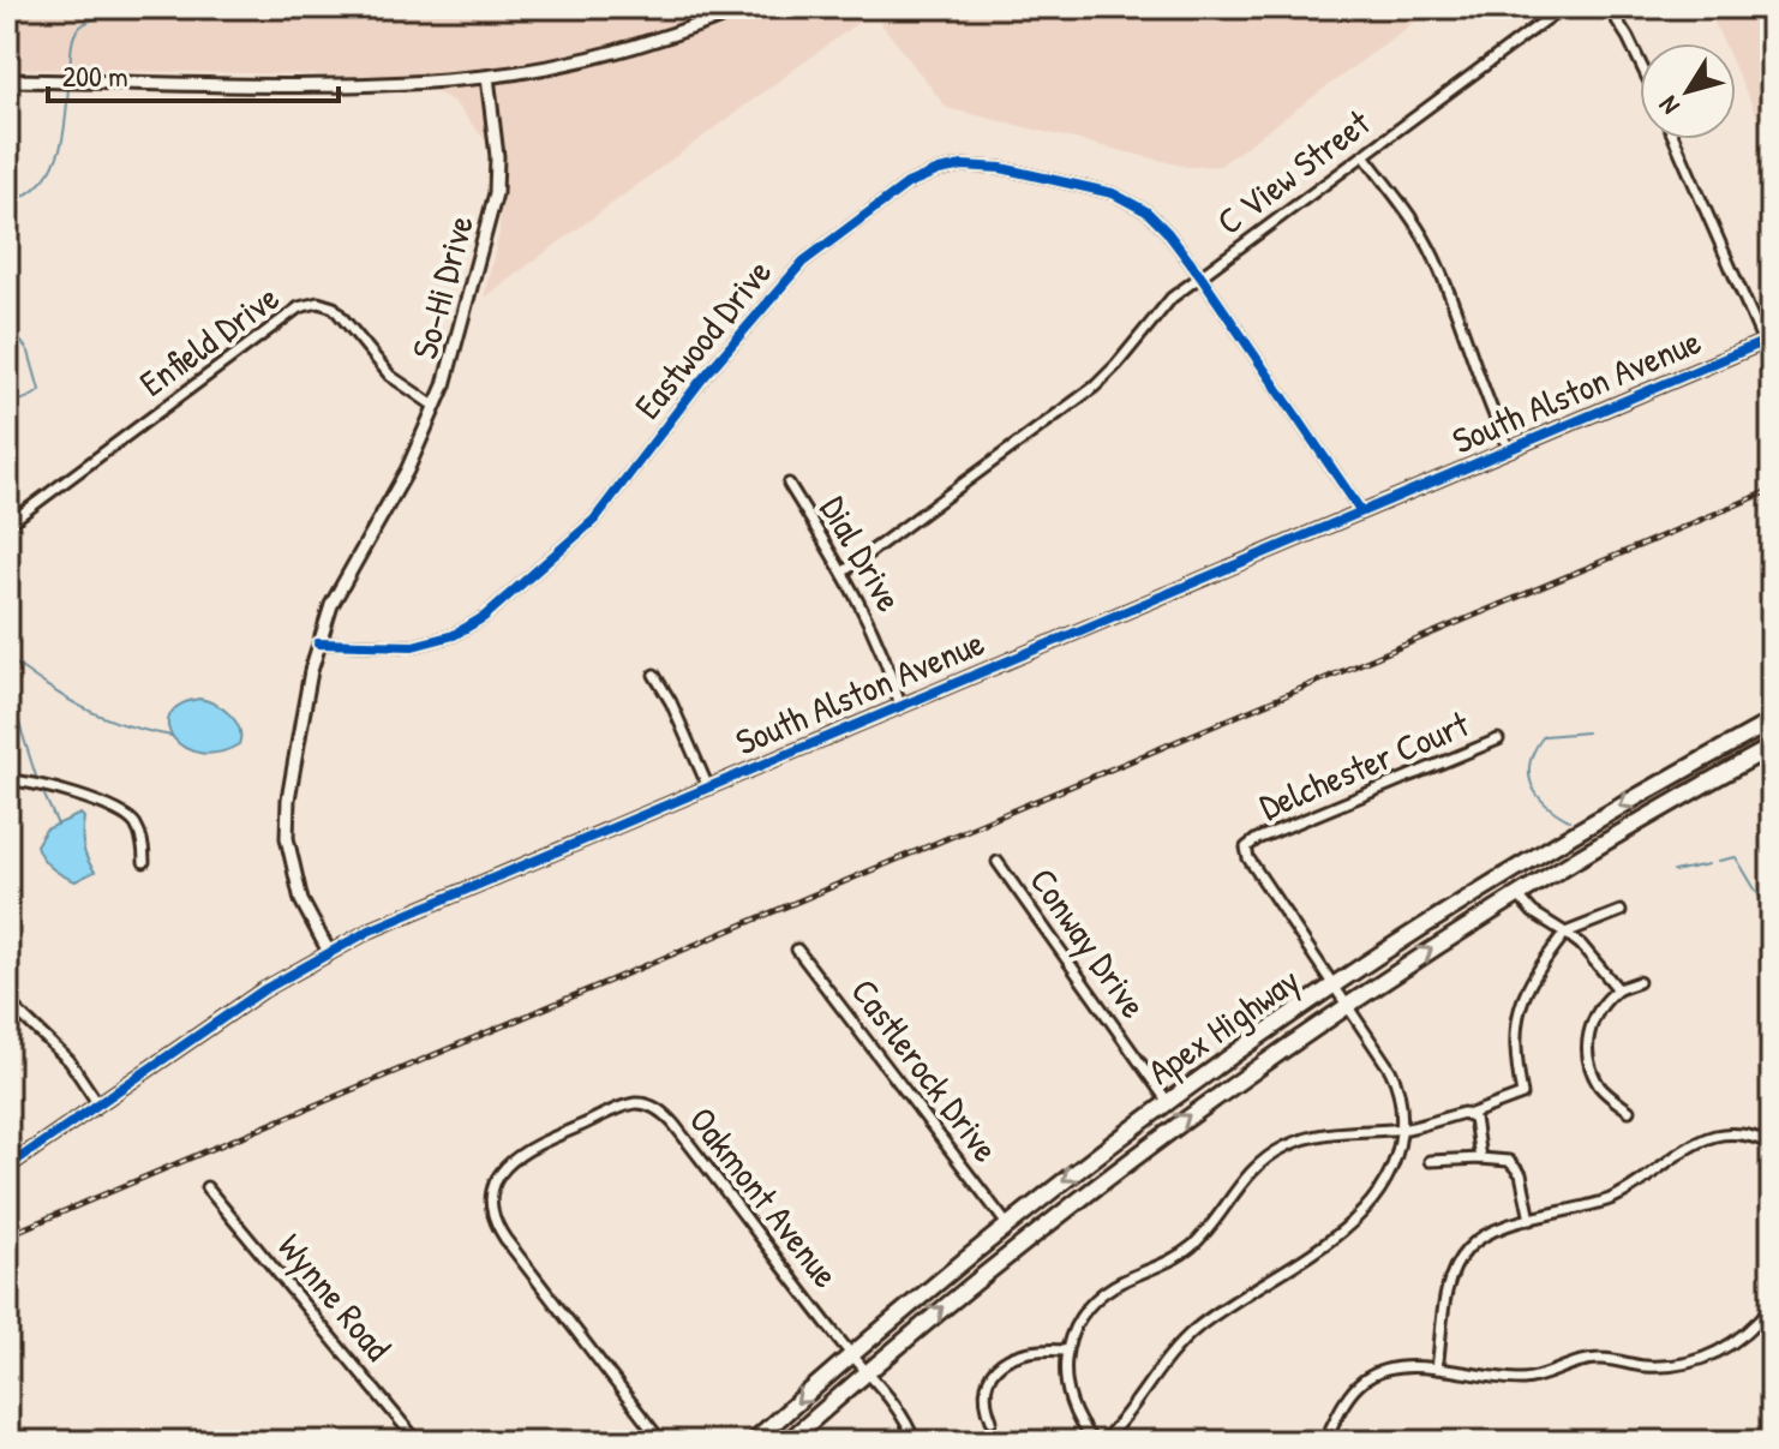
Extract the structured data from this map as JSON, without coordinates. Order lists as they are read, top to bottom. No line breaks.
{"streets":{"main road":["Apex Highway"],"street":["C View Street","So-Hi Drive","Eastwood Drive","Enfield Drive","South Alston Avenue","Dial Drive","Delchester Court","Conway Drive","Castlerock Drive","Oakmont Avenue","Wynne Road"]},"crossings":[["C View Street","Eastwood Drive"],["C View Street","Dial Drive"],["So-Hi Drive","Eastwood Drive"],["So-Hi Drive","Enfield Drive"],["So-Hi Drive","South Alston Avenue"],["Eastwood Drive","South Alston Avenue"],["South Alston Avenue","Dial Drive"],["Delchester Court","Apex Highway"],["Conway Drive","Apex Highway"],["Apex Highway","Castlerock Drive"],["Apex Highway","Oakmont Avenue"]],"scale_bar":"200 m","north":"bottom left"}
